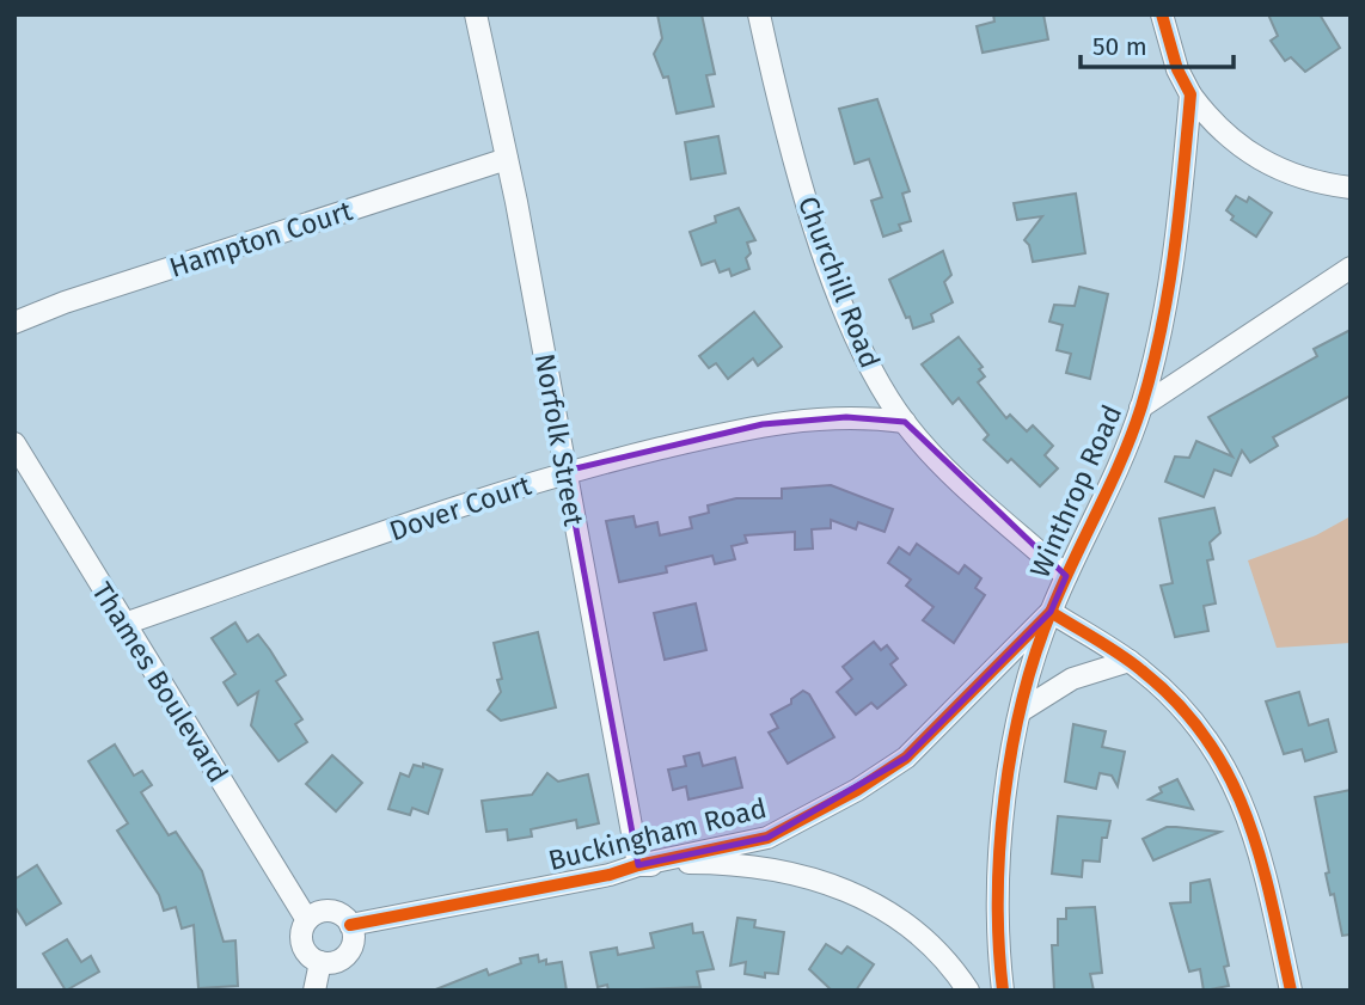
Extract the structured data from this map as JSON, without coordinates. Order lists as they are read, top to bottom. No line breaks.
{"streets":{"street":["Hampton Court","Churchill Road","Norfolk Street","Winthrop Road","Dover Court","Thames Boulevard","Buckingham Road"]},"crossings":[["Hampton Court","Norfolk Street"],["Churchill Road","Winthrop Road"],["Churchill Road","Dover Court"],["Norfolk Street","Dover Court"],["Norfolk Street","Buckingham Road"],["Winthrop Road","Buckingham Road"],["Dover Court","Thames Boulevard"],["Thames Boulevard","Buckingham Road"]],"scale_bar":"50 m"}
